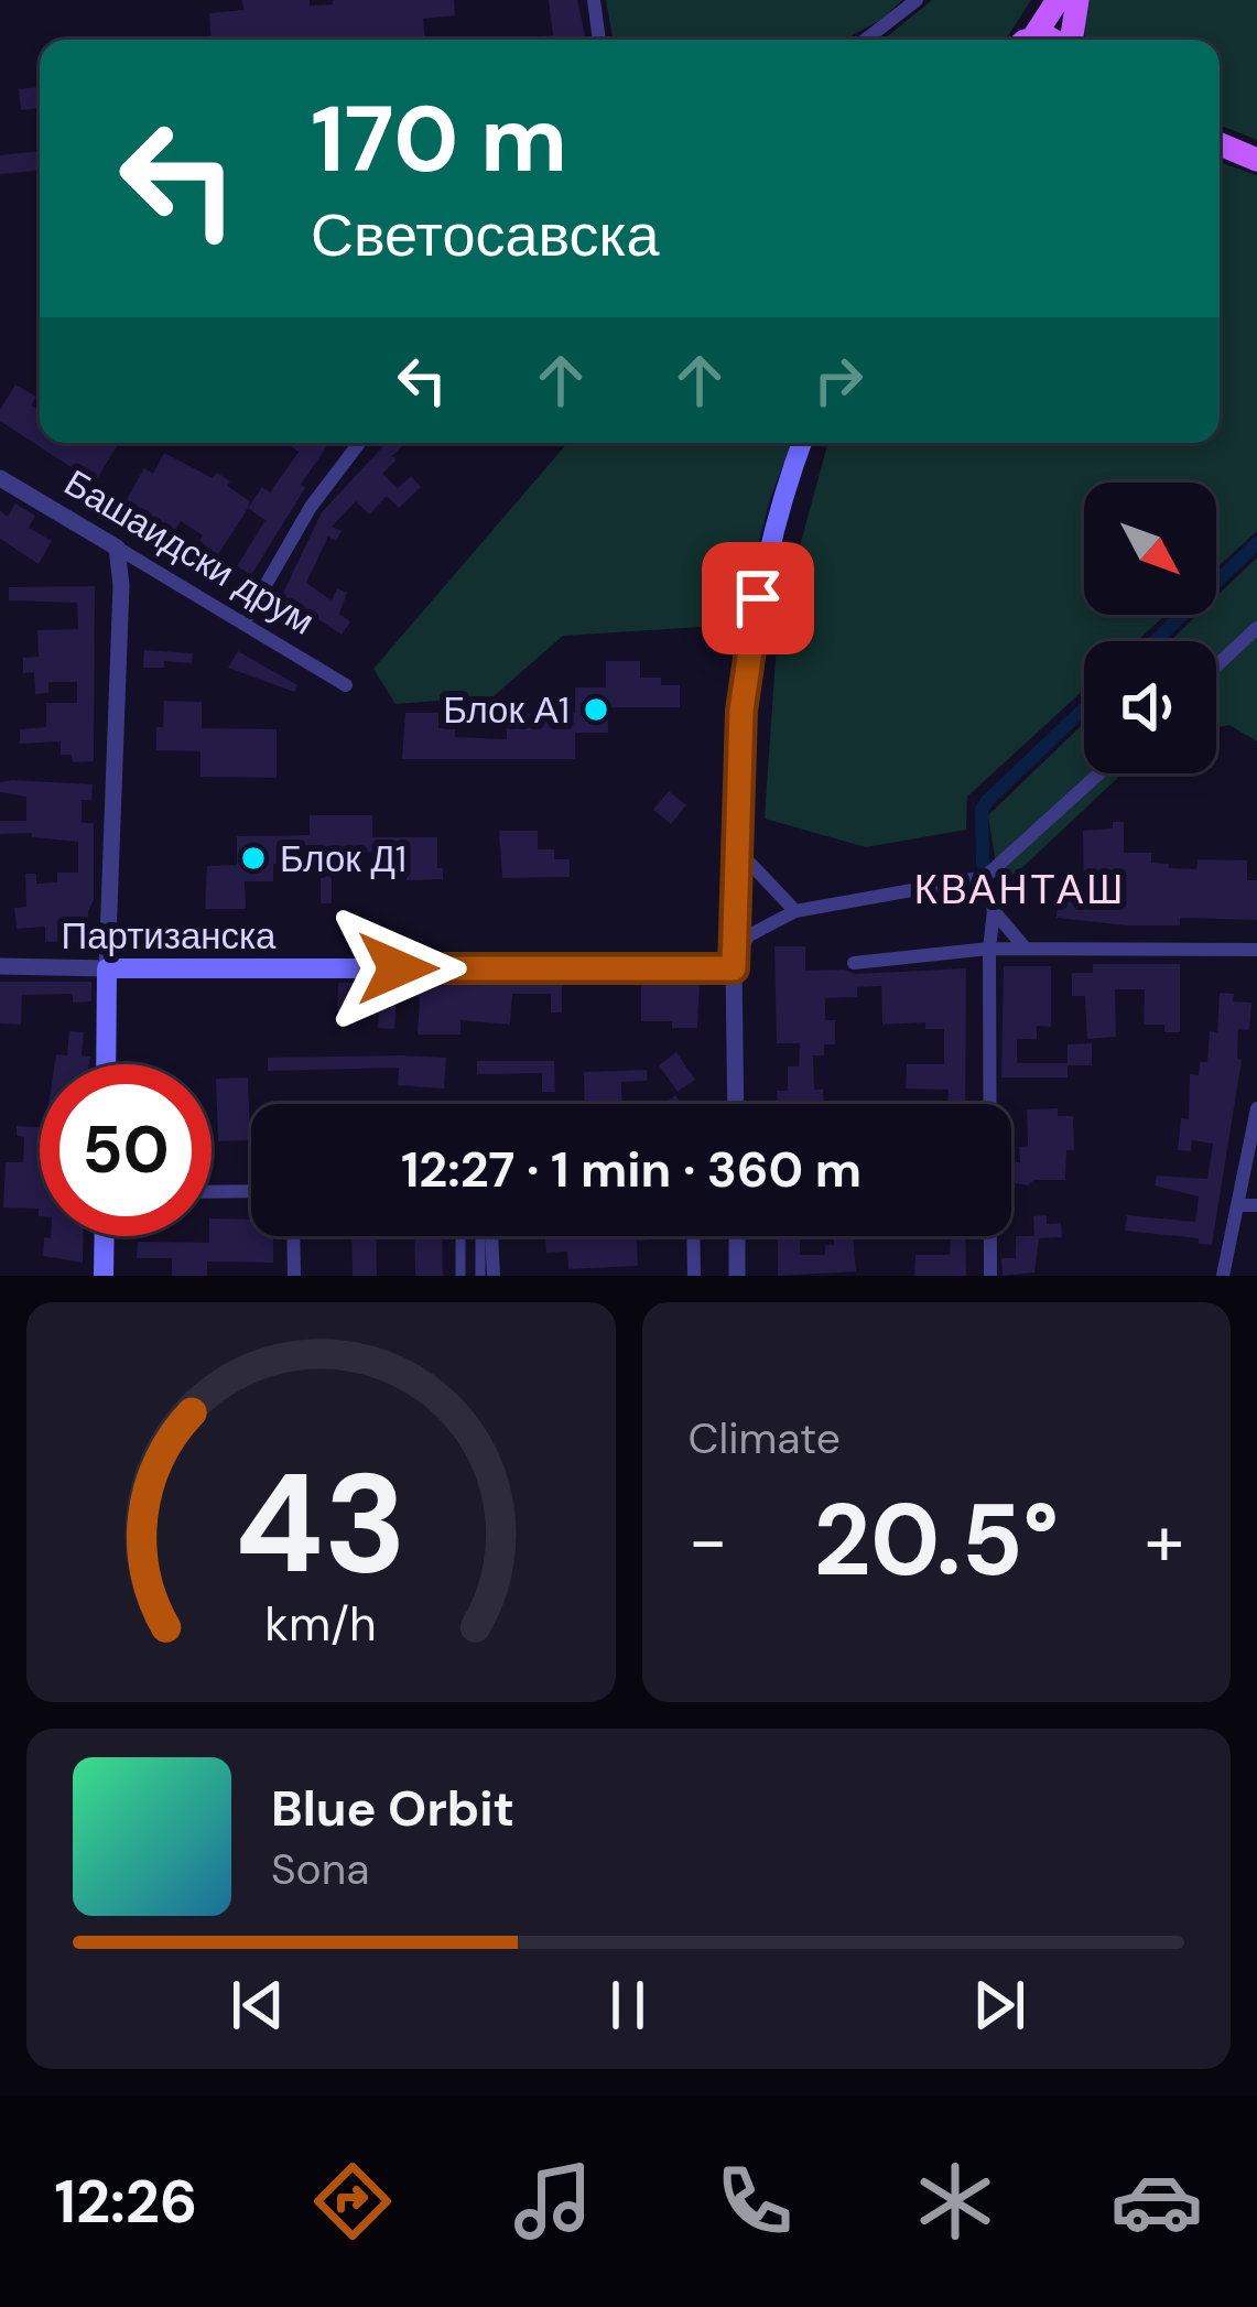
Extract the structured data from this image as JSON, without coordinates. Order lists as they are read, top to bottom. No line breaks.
{"streets":{"main road":["Партизанска"],"street":["Башаидски друм"]},"districts":["КВАНТАШ"],"places":["Блок А1","Блок Д1"],"north":"bottom right","page":{"turn":["170 m","Светосавска"],"limit":"50","trip":"12:27 · 1 min · 360 m","tile":"Climate","heat":["−","20.5°","+"],"song":["Blue Orbit","Sona"],"tabs":"12:26","gauge":["43","km/h"]}}
